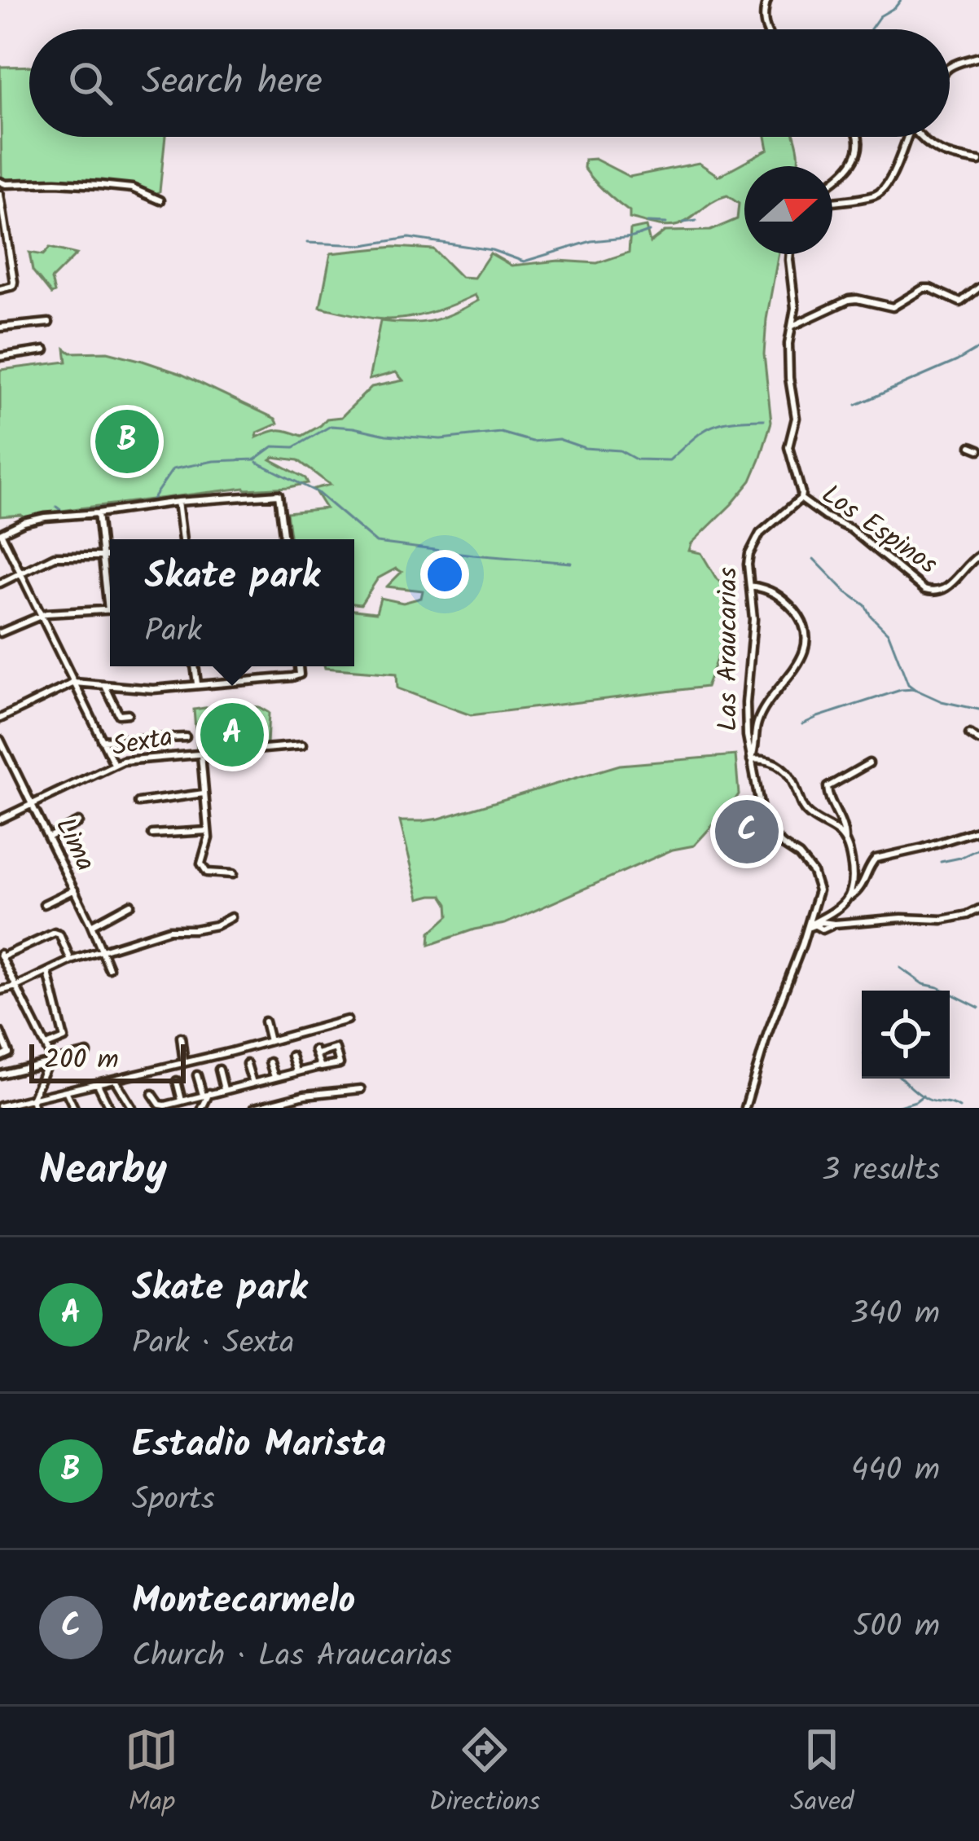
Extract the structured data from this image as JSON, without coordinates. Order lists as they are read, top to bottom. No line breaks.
{"streets":{"street":["Los Espinos","Las Araucarias","Sexta","Lima"]},"crossings":[["Los Espinos","Las Araucarias"],["Sexta","Lima"]],"scale_bar":"200 m","north":"right","page":{"search":"Search here","pins":["B","A","C"],"popup":["Skate park","Park"],"scale":"200 m","heading":["Nearby","3 results"],"list":[{"mark":"A","name":"Skate park","note":"Park · Sexta","value":"340 m"},{"mark":"B","name":"Estadio Marista","note":"Sports","value":"440 m"},{"mark":"C","name":"Montecarmelo","note":"Church · Las Araucarias","value":"500 m"}],"nav":["Map","Directions","Saved"]}}
